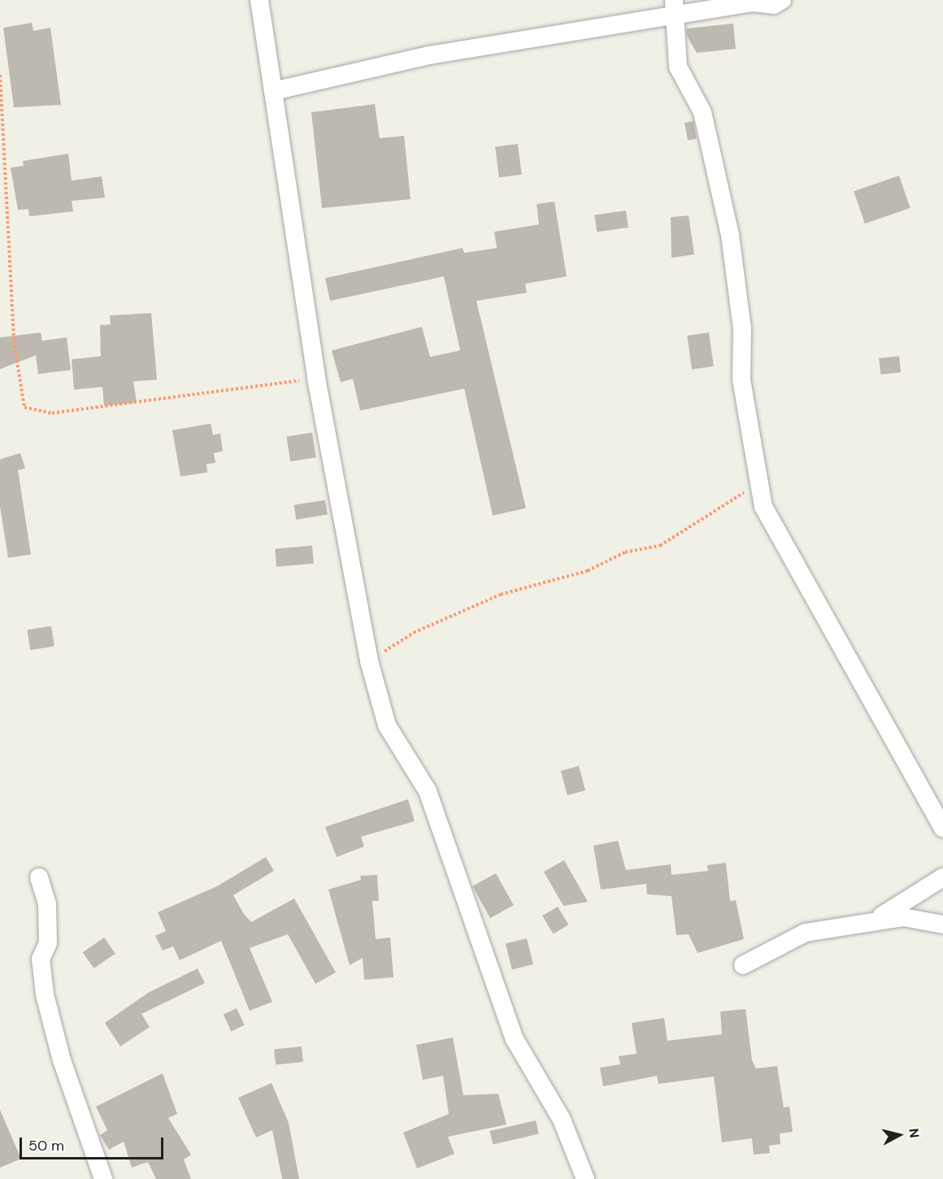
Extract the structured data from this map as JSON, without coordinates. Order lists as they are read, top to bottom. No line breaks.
{"scale_bar":"50 m","north":"right"}
